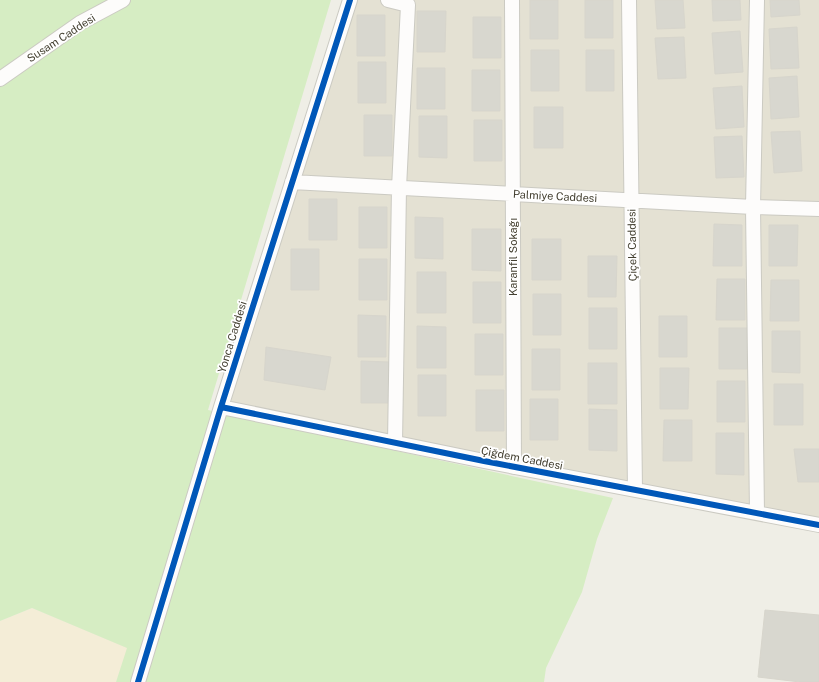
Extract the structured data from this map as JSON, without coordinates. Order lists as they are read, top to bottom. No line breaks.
{"streets":{"street":["Susam Caddesi","Palmiye Caddesi","Çiçek Caddesi","Karanfil Sokağı","Yonca Caddesi","Çiğdem Caddesi"]},"crossings":[["Palmiye Caddesi","Çiçek Caddesi"],["Palmiye Caddesi","Karanfil Sokağı"],["Palmiye Caddesi","Yonca Caddesi"],["Çiçek Caddesi","Çiğdem Caddesi"],["Karanfil Sokağı","Çiğdem Caddesi"],["Yonca Caddesi","Çiğdem Caddesi"]]}
